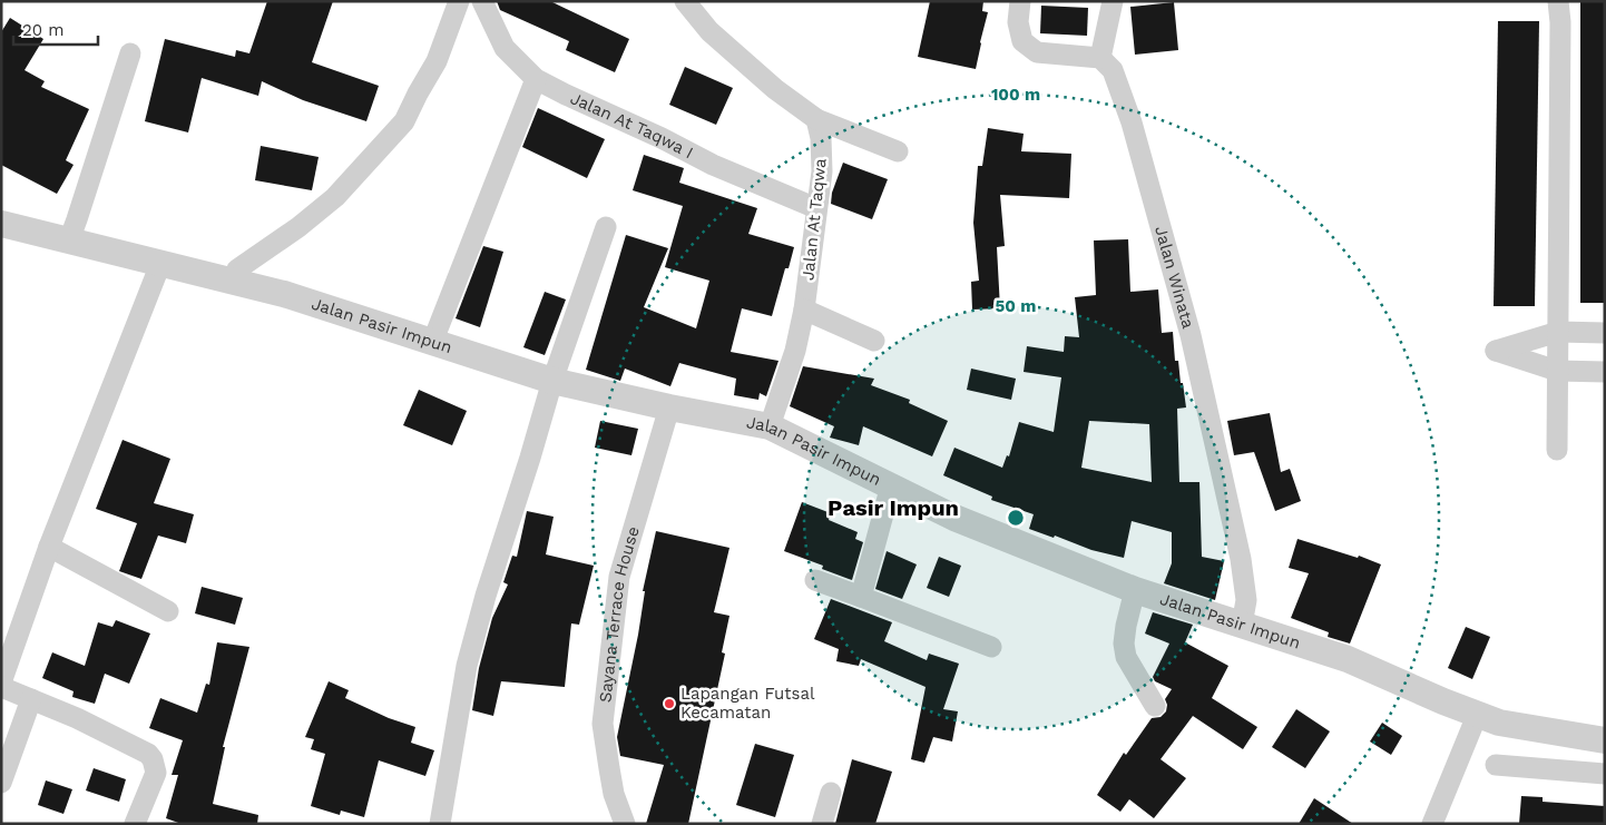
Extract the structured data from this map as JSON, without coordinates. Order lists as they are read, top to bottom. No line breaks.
{"streets":{"street":["Jalan At Taqwa I","Jalan At Taqwa","Jalan Winata","Jalan Pasir Impun","Sayana Terrace House"]},"crossings":[["Jalan At Taqwa I","Jalan At Taqwa"],["Jalan At Taqwa","Jalan Pasir Impun"],["Jalan Winata","Jalan Pasir Impun"],["Jalan Pasir Impun","Sayana Terrace House"]],"districts":["Pasir Impun"],"places":["Lapangan Futsal Kecamatan"],"scale_bar":"20 m","rings":["100 m","50 m"]}
